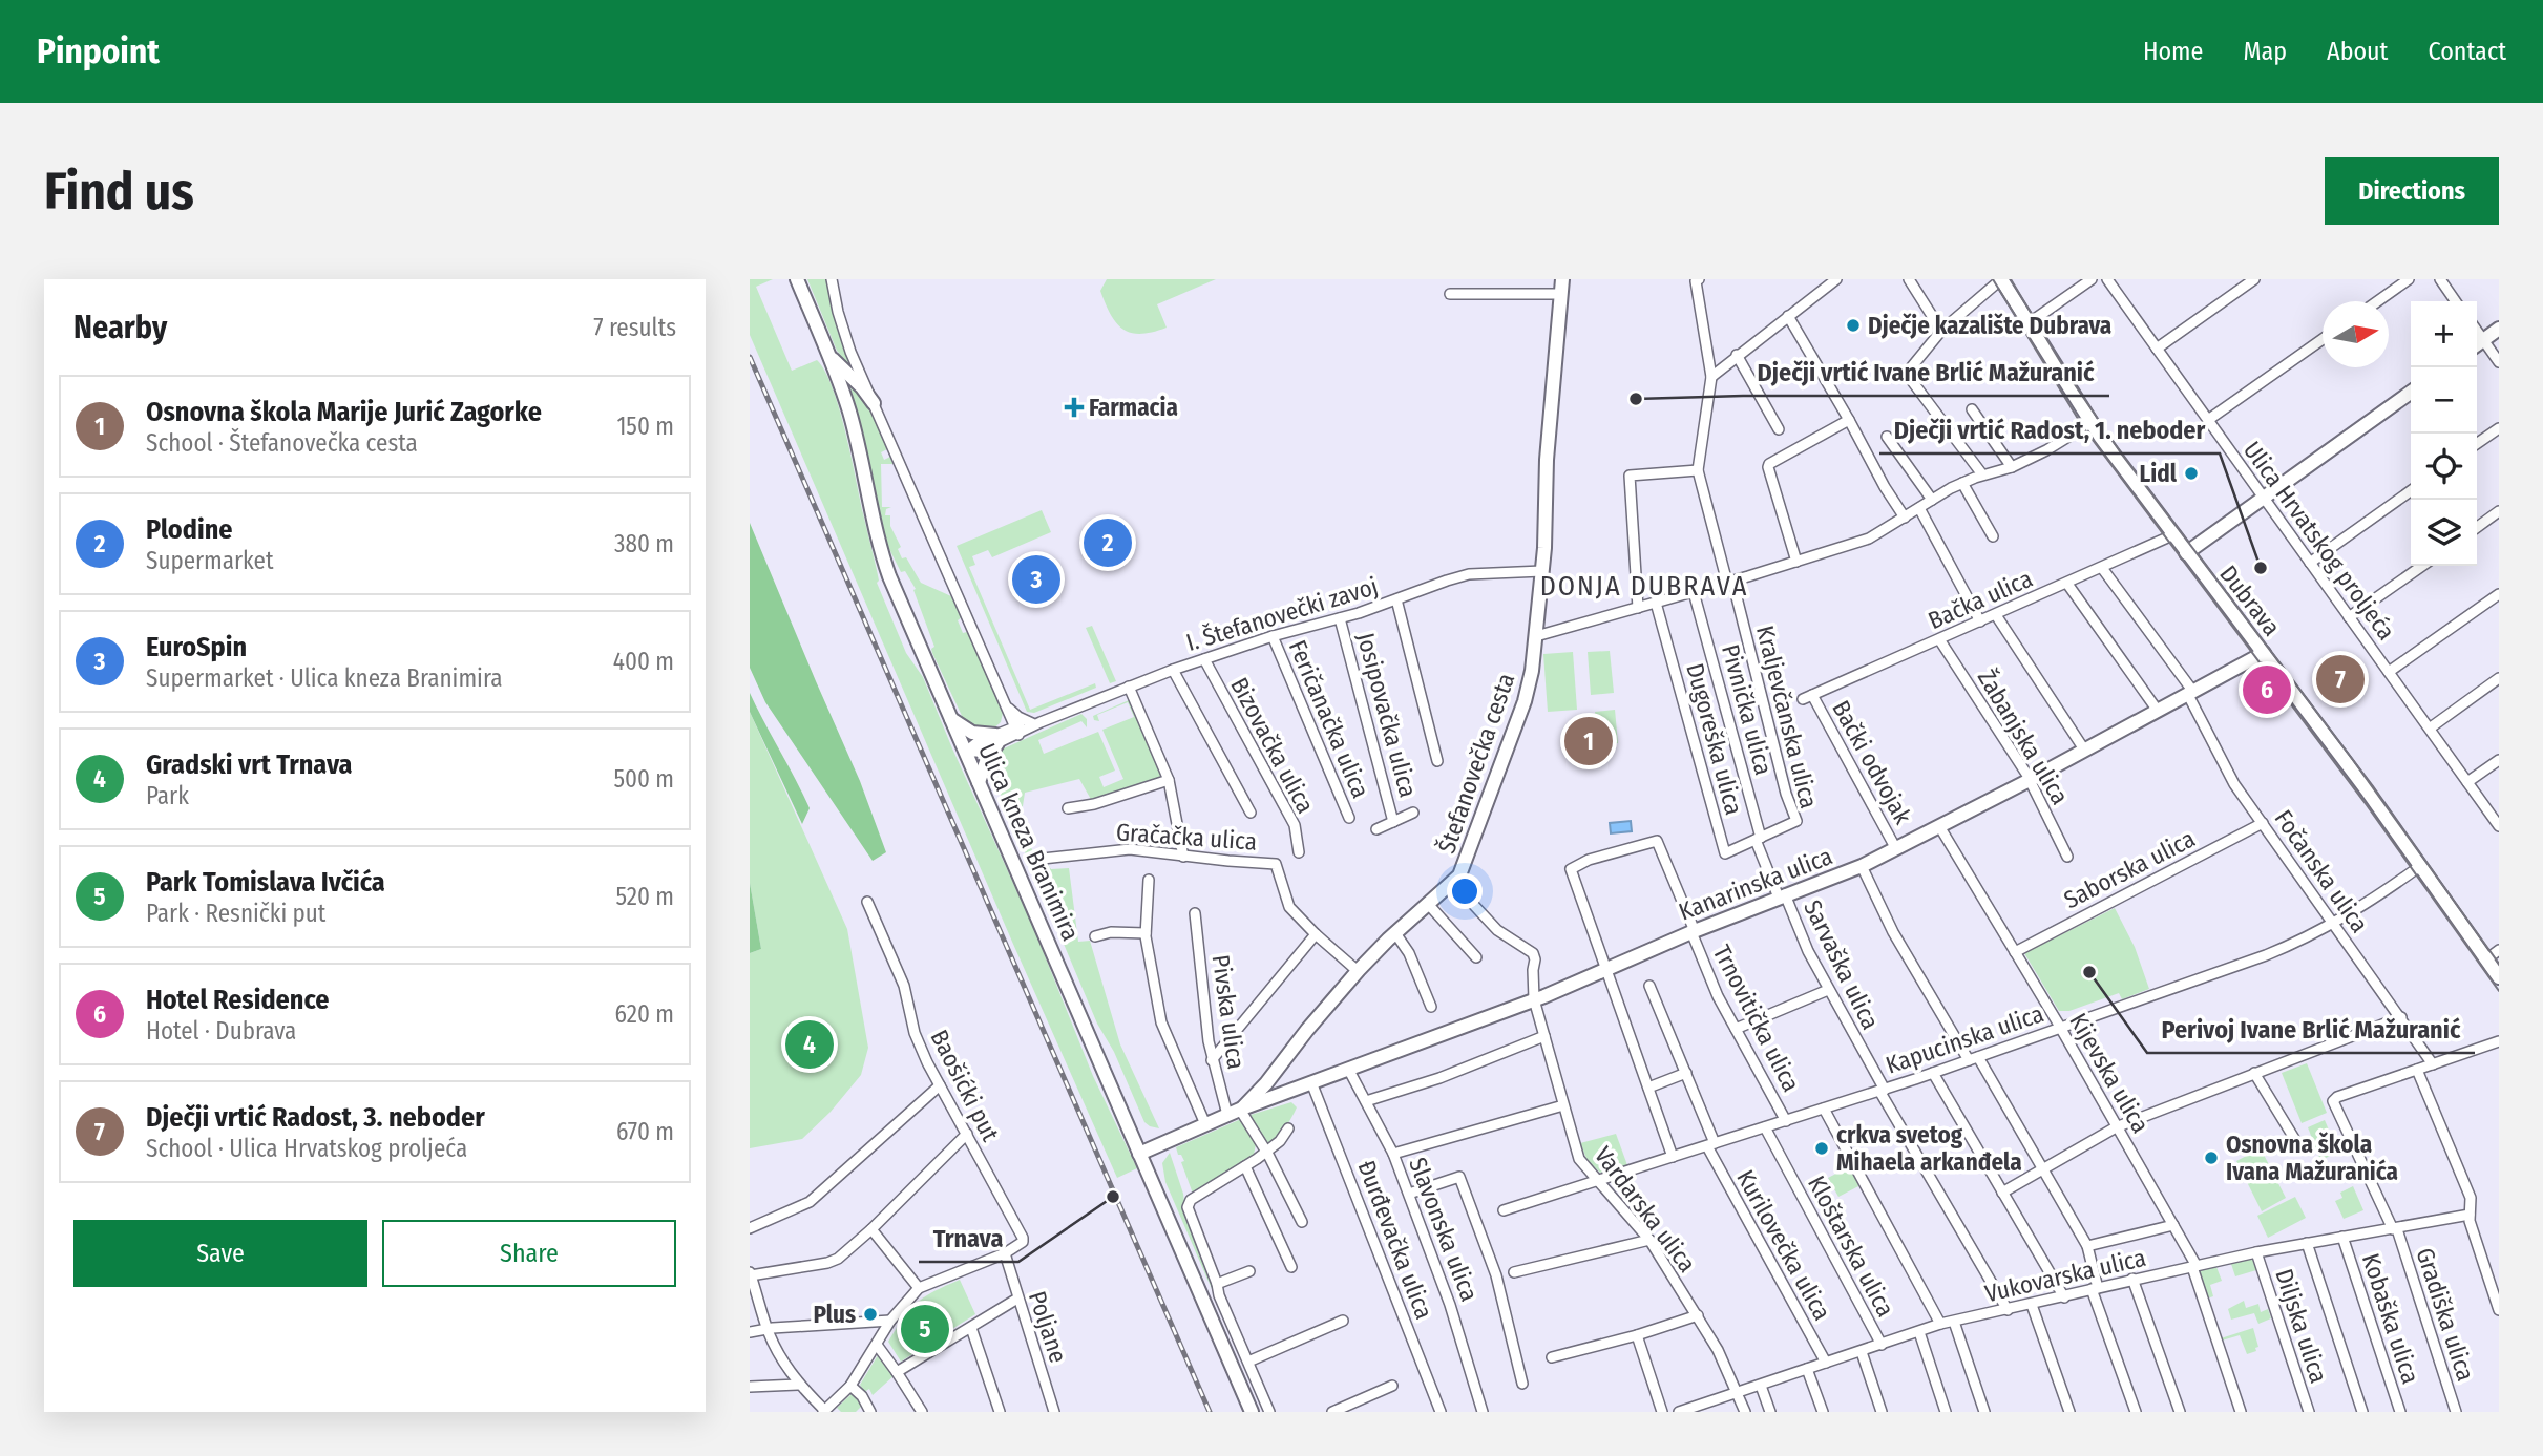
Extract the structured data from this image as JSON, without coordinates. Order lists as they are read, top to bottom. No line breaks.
{"streets":{"street":["Ulica Hrvatskog proljeća","Bačka ulica","Dubrava","I. Štefanovečki zavoj","Pivnička ulica","Josipovačka ulica","Kraljevčanska ulica","Feričanačka ulica","Žabanjska ulica","Dugoreška ulica","Bizovačka ulica","Bački odvojak","Štefanovečka cesta","Gračačka ulica","Ulica kneza Branimira","Saborska ulica","Fočanska ulica","Kanarinska ulica","Sarvaška ulica","Pivska ulica","Trnovitička ulica","Kapucinska ulica","Kijevska ulica","Baošićki put","Vardarska ulica","Slavonska ulica","Đurđevačka ulica","Kurilovečka ulica","Kloštarska ulica","Vukovarska ulica","Gradiška ulica","Kobaška ulica","Diljska ulica","Poljane"]},"crossings":[["Bačka ulica","Dubrava"],["Bačka ulica","Žabanjska ulica"],["Bačka ulica","Bački odvojak"],["Bačka ulica","Fočanska ulica"],["Dubrava","Kanarinska ulica"],["Dubrava","Kapucinska ulica"],["I. Štefanovečki zavoj","Josipovačka ulica"],["I. Štefanovečki zavoj","Feričanačka ulica"],["I. Štefanovečki zavoj","Bizovačka ulica"],["I. Štefanovečki zavoj","Štefanovečka cesta"],["I. Štefanovečki zavoj","Ulica kneza Branimira"],["Pivnička ulica","Kraljevčanska ulica"],["Pivnička ulica","Dugoreška ulica"],["Pivnička ulica","Kanarinska ulica"],["Pivnička ulica","Sarvaška ulica"],["Kraljevčanska ulica","Dugoreška ulica"],["Žabanjska ulica","Kanarinska ulica"],["Bački odvojak","Kanarinska ulica"],["Štefanovečka cesta","Gračačka ulica"],["Štefanovečka cesta","Ulica kneza Branimira"],["Štefanovečka cesta","Kanarinska ulica"],["Štefanovečka cesta","Pivska ulica"],["Štefanovečka cesta","Vardarska ulica"],["Saborska ulica","Fočanska ulica"],["Saborska ulica","Kijevska ulica"],["Fočanska ulica","Kanarinska ulica"],["Fočanska ulica","Kapucinska ulica"],["Kanarinska ulica","Sarvaška ulica"],["Kanarinska ulica","Pivska ulica"],["Kanarinska ulica","Trnovitička ulica"],["Kanarinska ulica","Kijevska ulica"],["Kanarinska ulica","Vardarska ulica"],["Kanarinska ulica","Slavonska ulica"],["Kanarinska ulica","Đurđevačka ulica"],["Sarvaška ulica","Kapucinska ulica"],["Sarvaška ulica","Vukovarska ulica"],["Trnovitička ulica","Kapucinska ulica"],["Kapucinska ulica","Kijevska ulica"],["Kapucinska ulica","Vardarska ulica"],["Kapucinska ulica","Kurilovečka ulica"],["Kapucinska ulica","Kloštarska ulica"],["Kijevska ulica","Vukovarska ulica"],["Baošićki put","Poljane"],["Vardarska ulica","Vukovarska ulica"],["Kurilovečka ulica","Vukovarska ulica"],["Kloštarska ulica","Vukovarska ulica"],["Vukovarska ulica","Gradiška ulica"],["Vukovarska ulica","Kobaška ulica"],["Vukovarska ulica","Diljska ulica"]],"districts":["DONJA DUBRAVA"],"places":{"other":["Dječje kazalište Dubrava","Dječji vrtić Ivane Brlić Mažuranić","Lidl","Dječji vrtić Radost, 1. neboder","Perivoj Ivane Brlić Mažuranić","crkva svetog Mihaela arkanđela","Osnovna škola Ivana Mažuranića","Trnava","Plus"],"health":["Farmacia"]},"north":"right","page":{"header":"Pinpoint","nav":["Home","Map","About","Contact"],"buttons":["Directions",["Save","Share"]],"title":"Find us","heading":["Nearby","7 results"],"map_buttons":["+","−"],"list":[{"mark":"1","name":"Osnovna škola Marije Jurić Zagorke","note":"School · Štefanovečka cesta","value":"150 m"},{"mark":"2","name":"Plodine","note":"Supermarket","value":"380 m"},{"mark":"3","name":"EuroSpin","note":"Supermarket · Ulica kneza Branimira","value":"400 m"},{"mark":"4","name":"Gradski vrt Trnava","note":"Park","value":"500 m"},{"mark":"5","name":"Park Tomislava Ivčića","note":"Park · Resnički put","value":"520 m"},{"mark":"6","name":"Hotel Residence","note":"Hotel · Dubrava","value":"620 m"},{"mark":"7","name":"Dječji vrtić Radost, 3. neboder","note":"School · Ulica Hrvatskog proljeća","value":"670 m"}],"pins":["2","3","7","6","1","4","5"]}}
